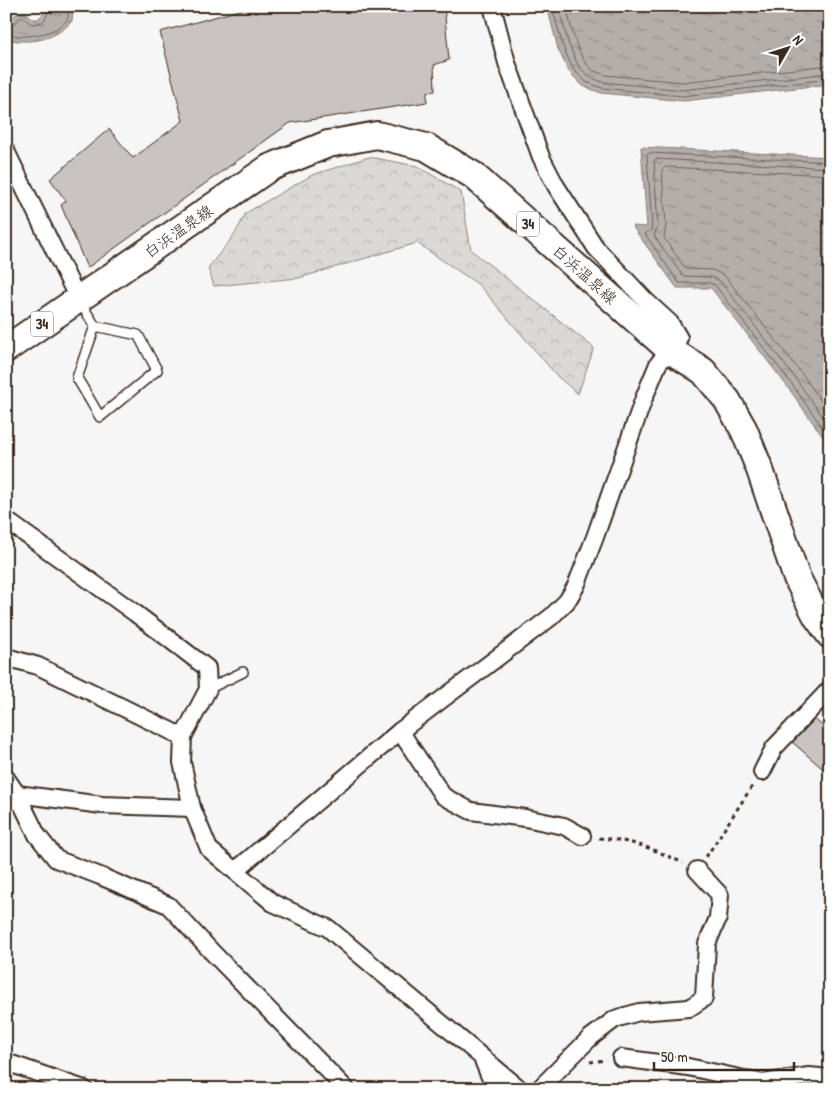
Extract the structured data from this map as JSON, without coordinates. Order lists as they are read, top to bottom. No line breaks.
{"streets":{"main road":["34","白浜温泉線"]},"scale_bar":"50 m","north":"top right"}
